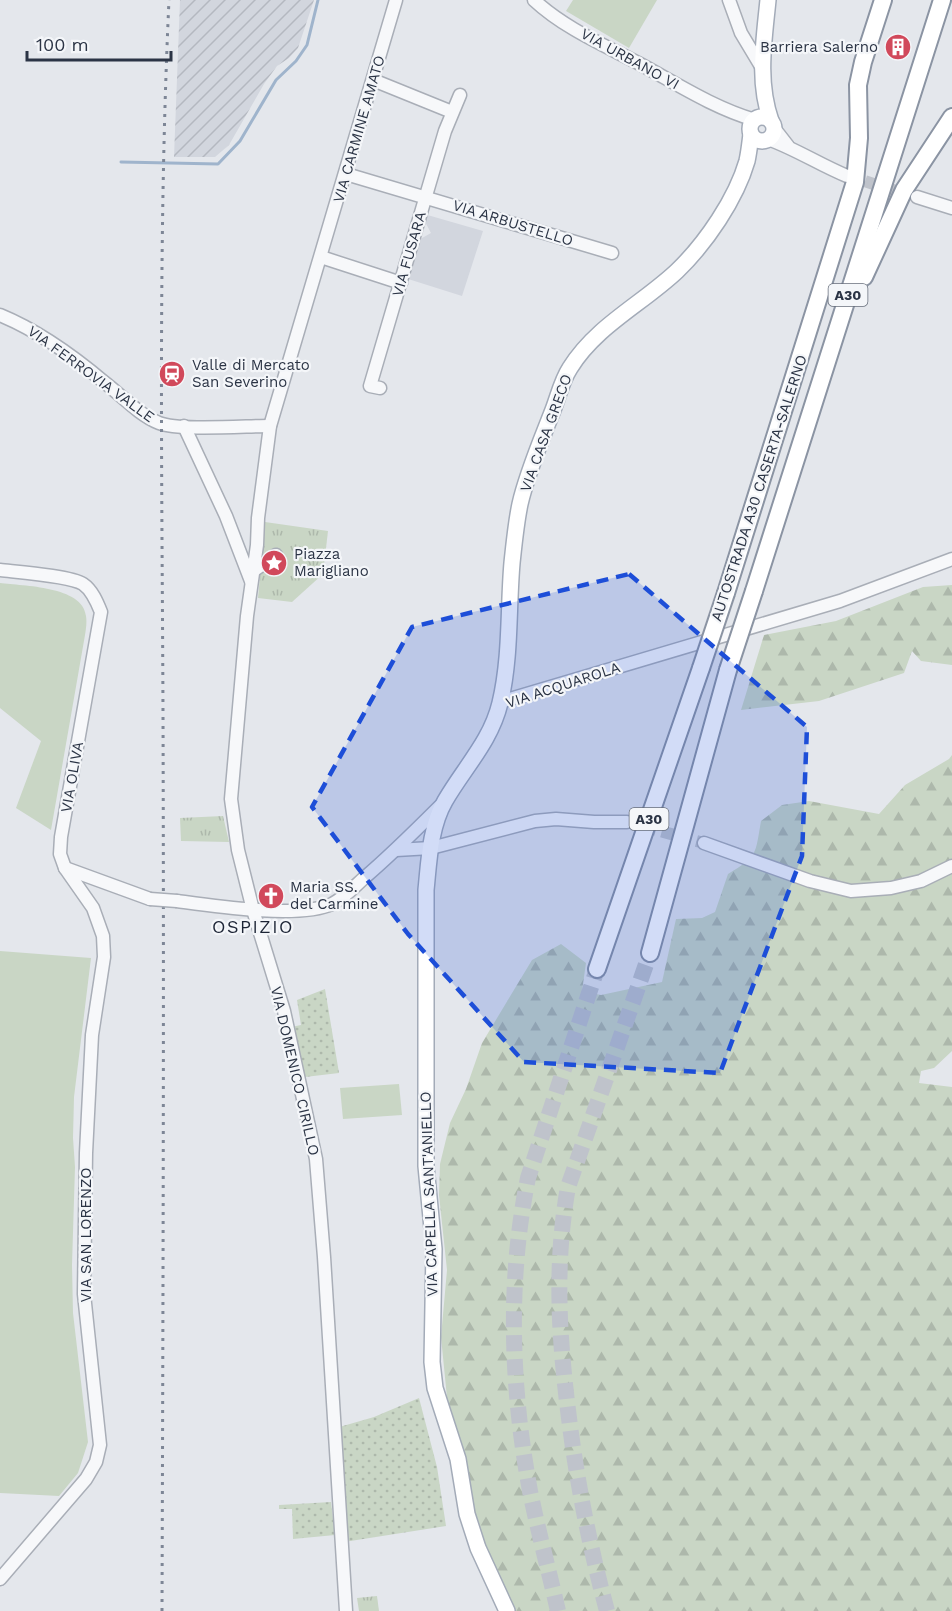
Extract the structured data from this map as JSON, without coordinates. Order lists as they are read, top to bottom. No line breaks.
{"streets":{"highway":["A30","AUTOSTRADA A30 CASERTA-SALERNO"],"main road":["VIA CASA GRECO","VIA ACQUAROLA","VIA CAPELLA SANT'ANIELLO"],"street":["VIA URBANO VI","VIA CARMINE AMATO","VIA ARBUSTELLO","VIA FUSARA","VIA FERROVIA VALLE","VIA OLIVA","VIA DOMENICO CIRILLO","VIA SAN LORENZO"]},"crossings":[["VIA URBANO VI","VIA CASA GRECO"],["VIA CARMINE AMATO","VIA ARBUSTELLO"],["VIA CARMINE AMATO","VIA DOMENICO CIRILLO"],["VIA ARBUSTELLO","VIA FUSARA"],["VIA FERROVIA VALLE","VIA DOMENICO CIRILLO"],["VIA CASA GRECO","VIA ACQUAROLA"],["VIA ACQUAROLA","VIA DOMENICO CIRILLO"],["VIA ACQUAROLA","VIA CAPELLA SANT'ANIELLO"],["VIA OLIVA","VIA SAN LORENZO"]],"districts":["OSPIZIO"],"places":{"building":["Barriera Salerno"],"station":["Valle di Mercato San Severino"],"place":["Piazza Marigliano"],"church":["Maria SS. del Carmine"]},"scale_bar":"100 m"}
